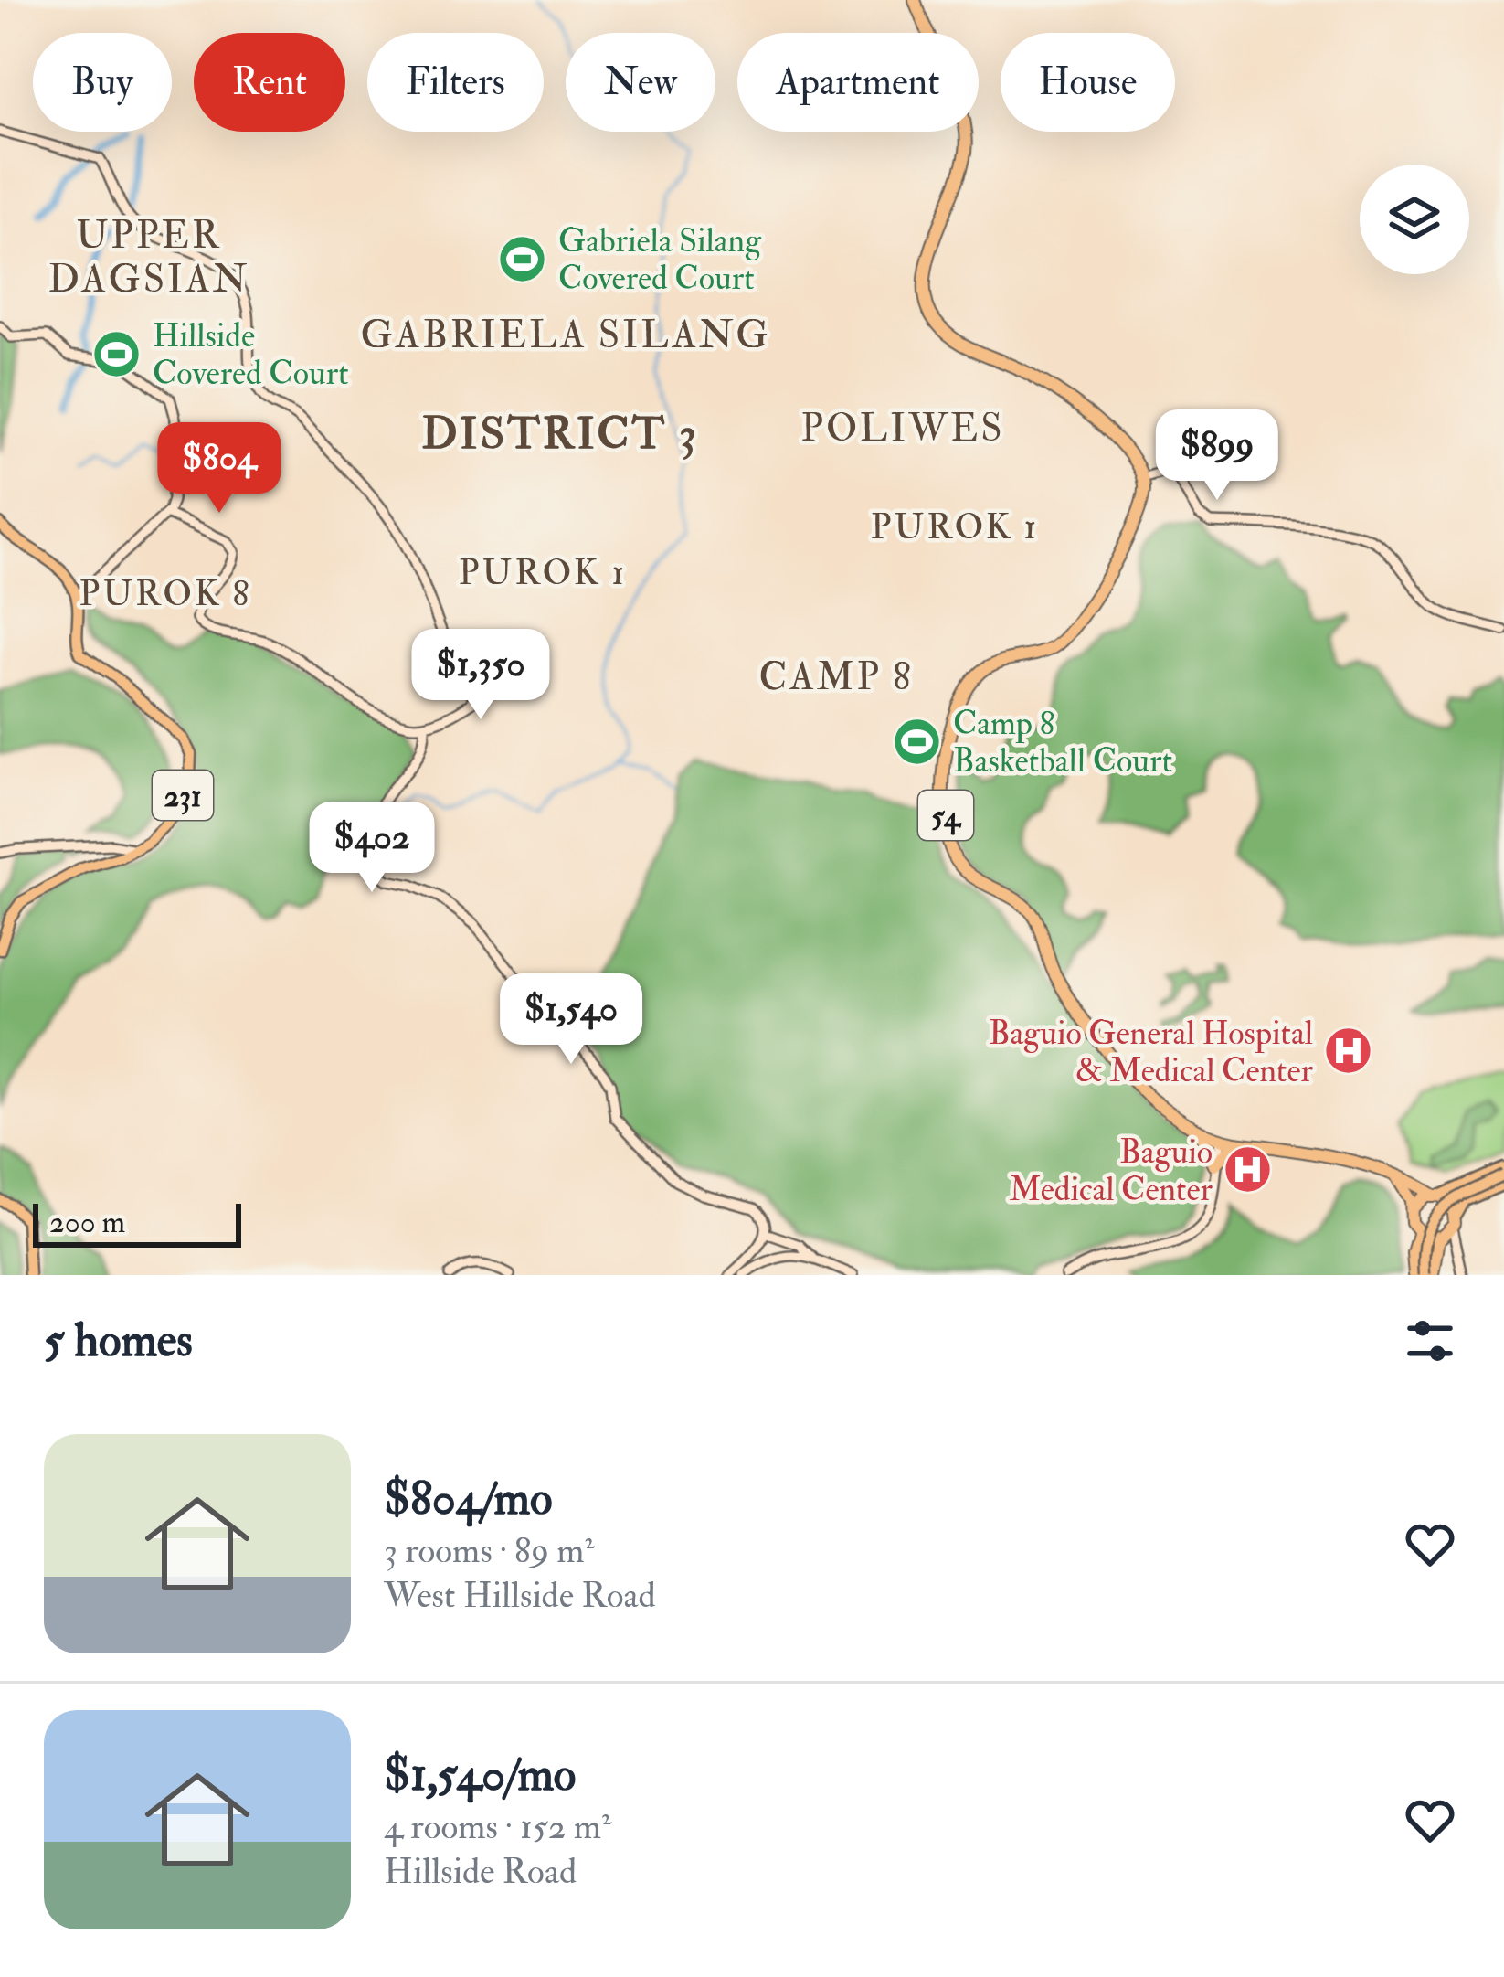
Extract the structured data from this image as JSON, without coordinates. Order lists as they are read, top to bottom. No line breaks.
{"streets":{"highway":["54"],"main road":["231"]},"districts":["UPPER DAGSIAN","GABRIELA SILANG","POLIWES","DISTRICT 3","PUROK 1","PUROK 1","PUROK 8","CAMP 8"],"places":{"sports":["Gabriela Silang Covered Court","Hillside Covered Court","Camp 8 Basketball Court"],"hospital":["Baguio General Hospital & Medical Center","Baguio Medical Center"]},"scale_bar":"200 m","page":{"chip":["Buy","Rent","Filters","New","Apartment","House"],"price":["$899","$804","$1,350","$402","$1,540"],"scale":"200 m","heading":"5 homes","list":[{"name":"$804/mo","note":"3 rooms · 89 m² · West Hillside Road"},{"name":"$1,540/mo","note":"4 rooms · 152 m² · Hillside Road"}]}}
